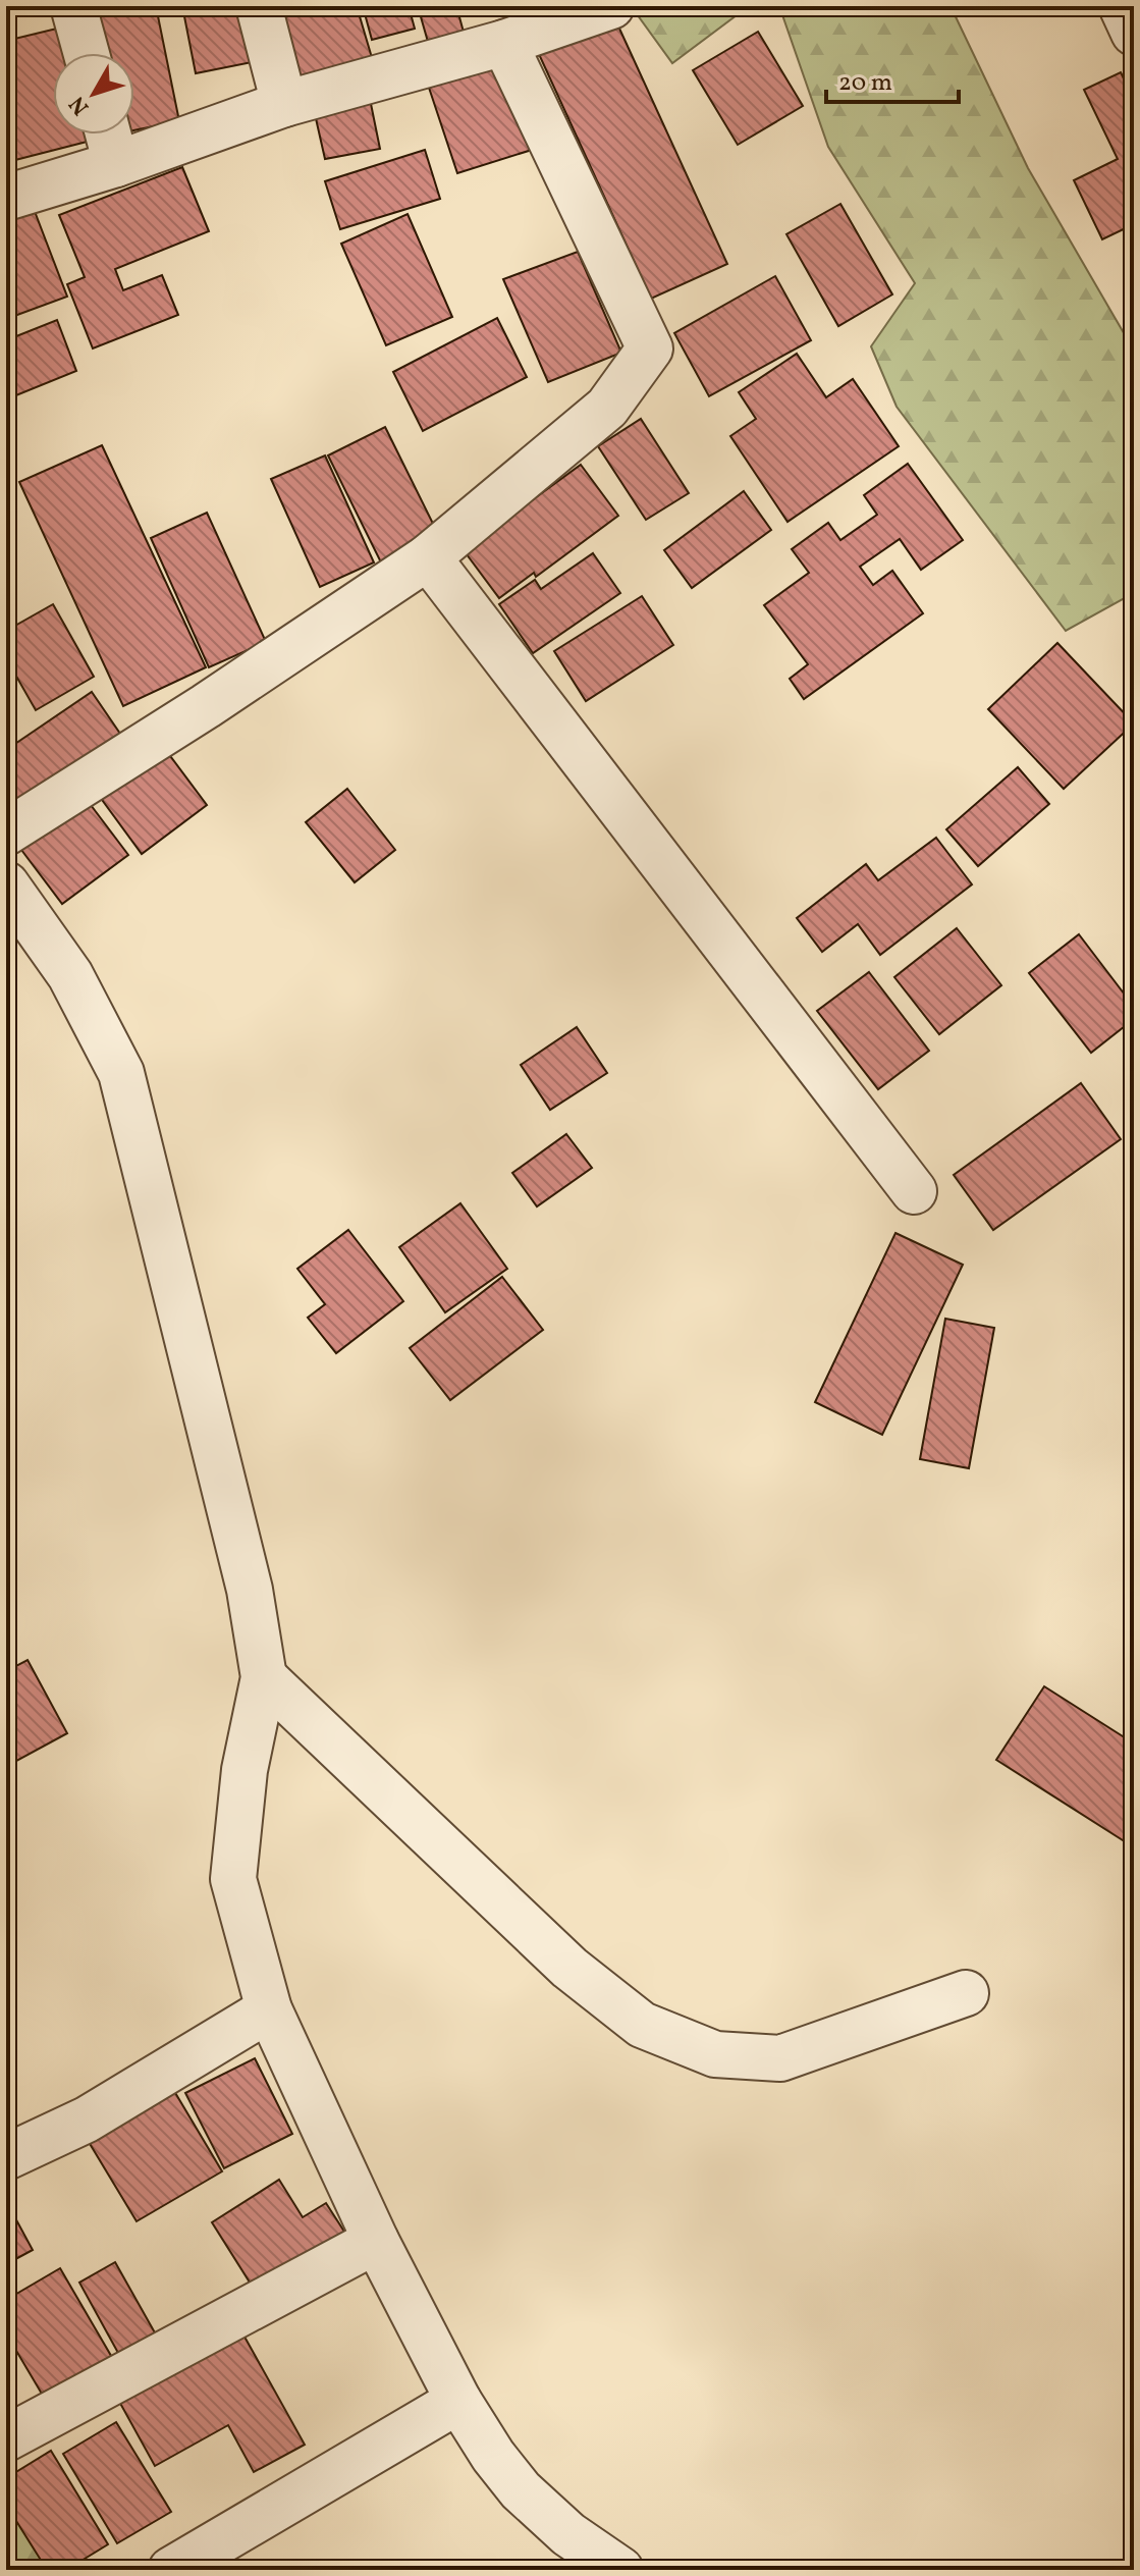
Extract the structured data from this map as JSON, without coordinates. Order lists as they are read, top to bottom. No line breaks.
{"scale_bar":"20 m","north":"bottom left"}
